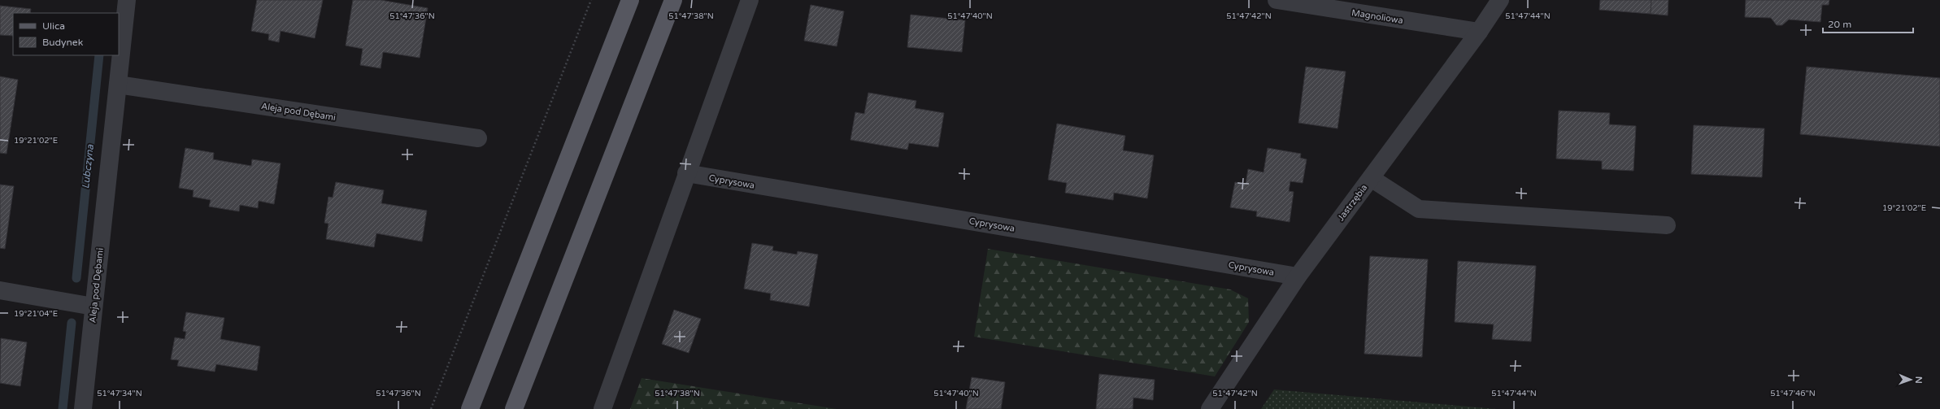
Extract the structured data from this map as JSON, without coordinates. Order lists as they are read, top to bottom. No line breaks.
{"streets":{"street":["Magnoliowa","Aleja pod Dębami","Cyprysowa","Jastrzębia"]},"crossings":[["Magnoliowa","Jastrzębia"],["Cyprysowa","Jastrzębia"]],"water":["Lubczyna"],"legend":["Ulica","Budynek"],"scale_bar":"20 m","north":"right","coordinates":["51°47'36\"N","51°47'38\"N","51°47'40\"N","51°47'42\"N","51°47'44\"N","19°21'02\"E","19°21'04\"E","51°47'34\"N","51°47'46\"N"]}
